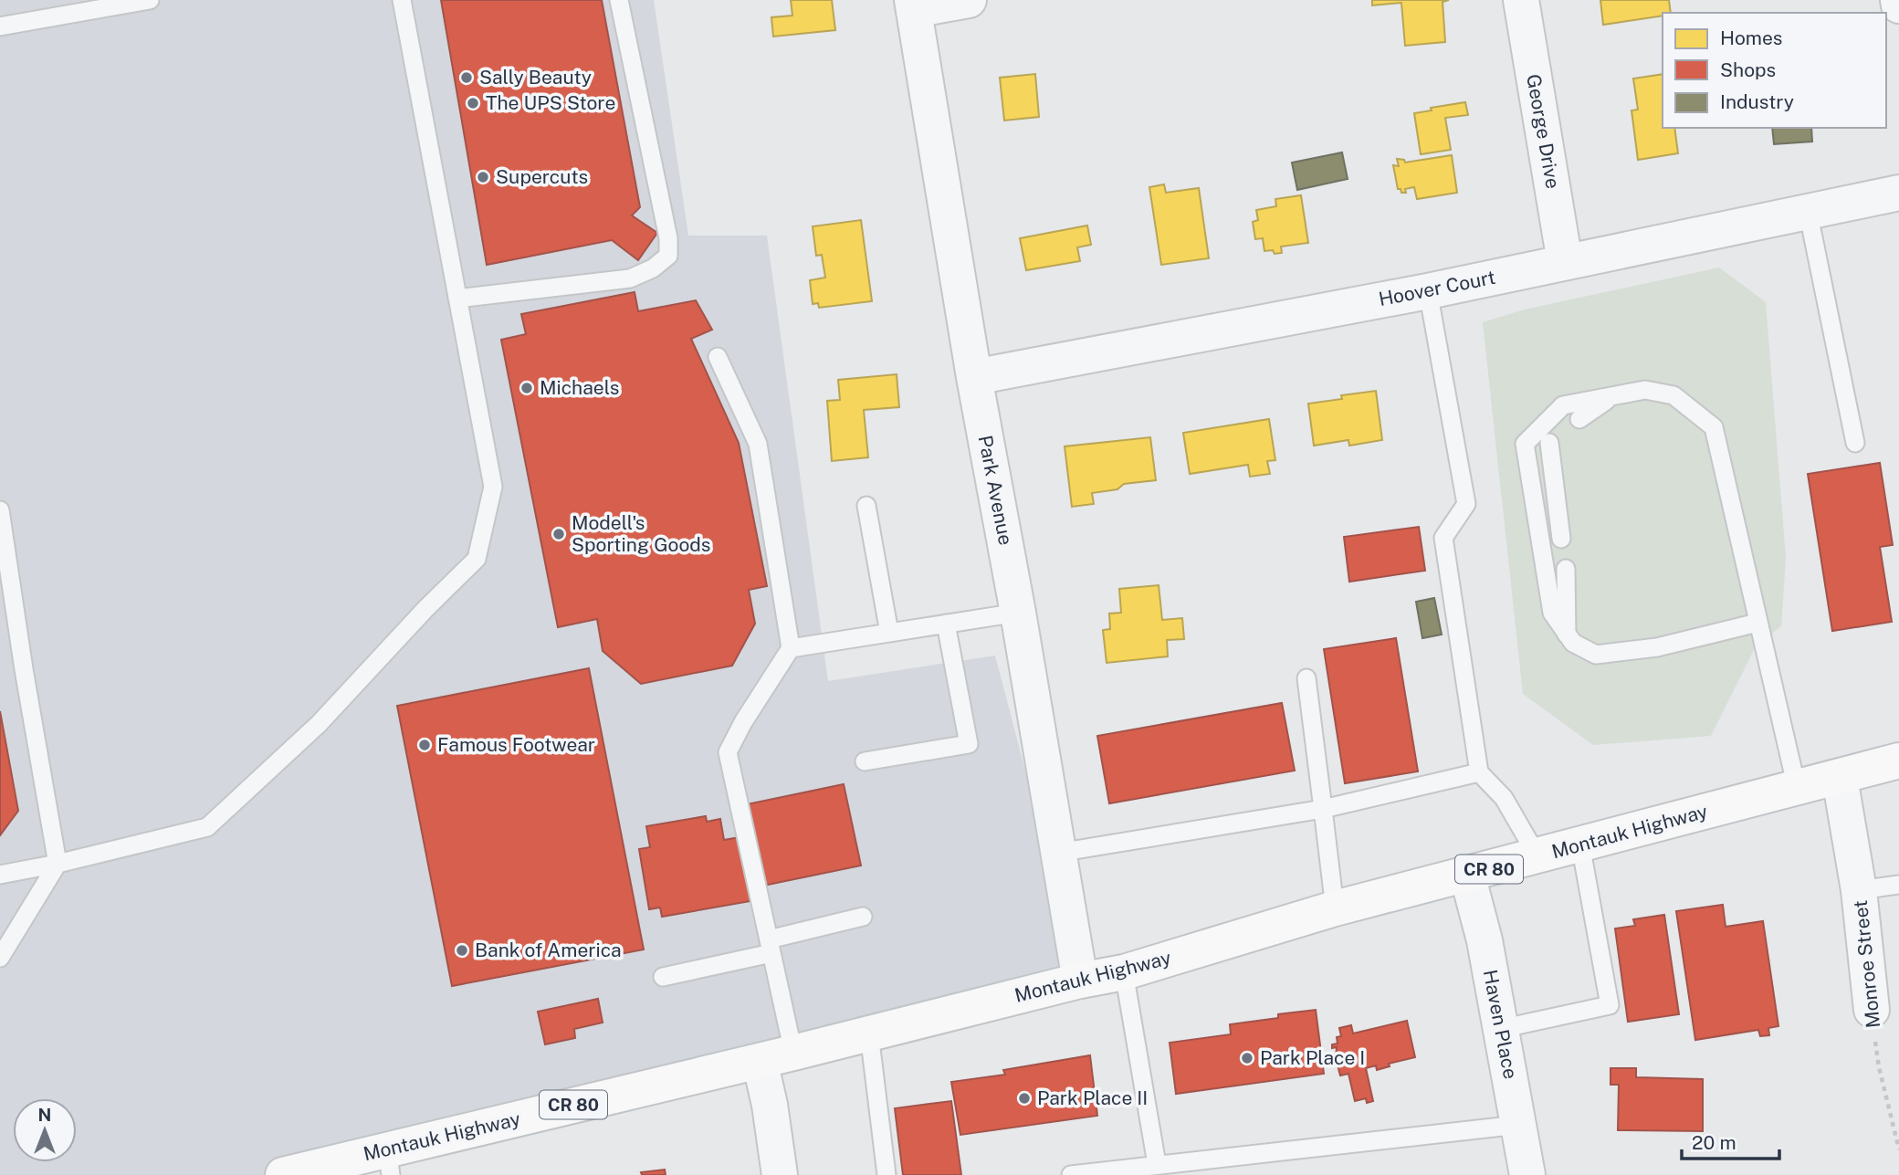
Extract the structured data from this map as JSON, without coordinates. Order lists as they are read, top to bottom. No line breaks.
{"streets":{"main road":["Montauk Highway","CR 80"],"street":["George Drive","Hoover Court","Park Avenue","Monroe Street","Haven Place"]},"crossings":[["George Drive","Hoover Court"],["Hoover Court","Park Avenue"],["Park Avenue","Montauk Highway"],["Montauk Highway","Monroe Street"],["Montauk Highway","Haven Place"]],"places":["Sally Beauty","The UPS Store","Supercuts","Michaels","Modell's Sporting Goods","Famous Footwear","Bank of America","Park Place I","Park Place II"],"legend":["Homes","Shops","Industry"],"scale_bar":"20 m","north":"top"}
